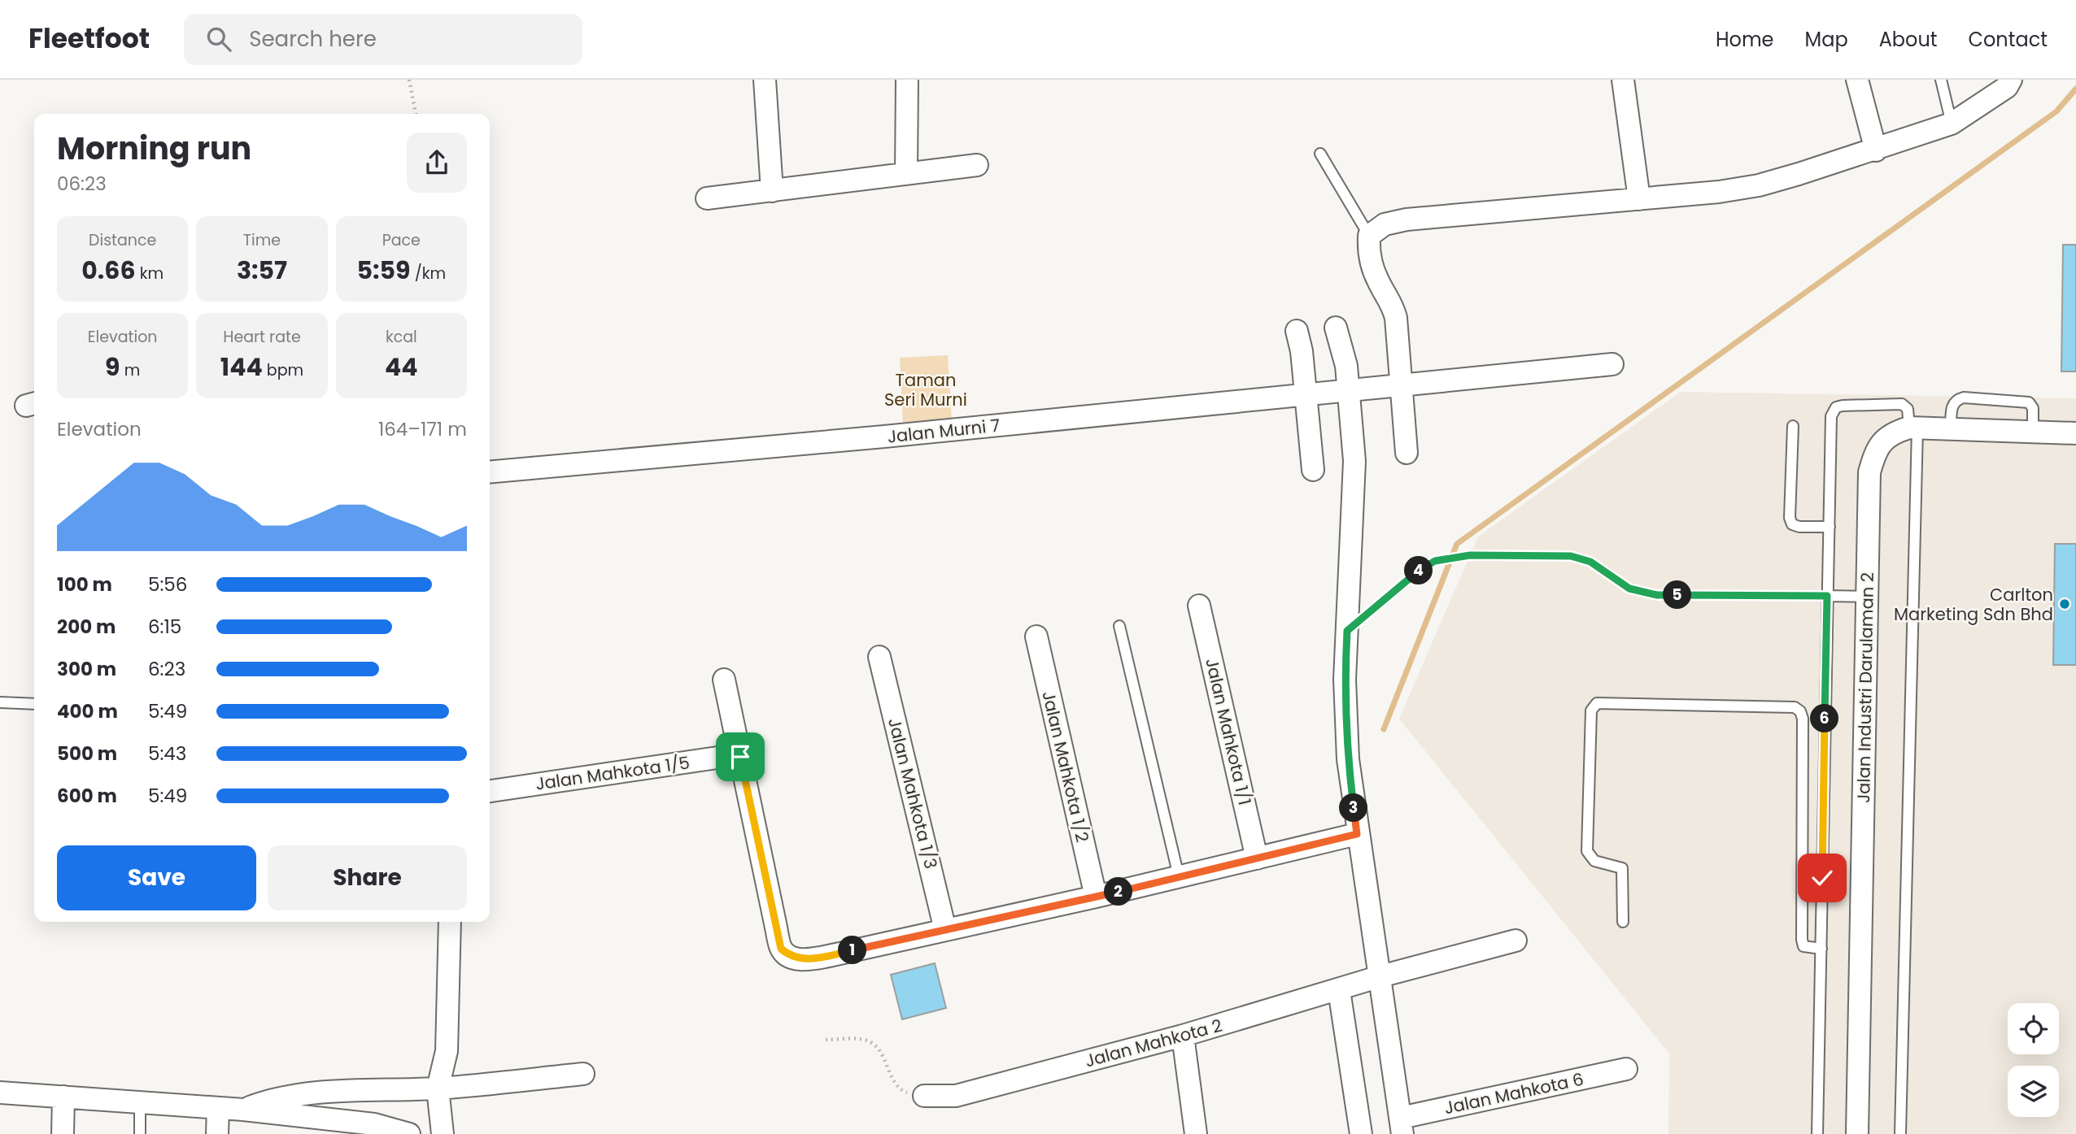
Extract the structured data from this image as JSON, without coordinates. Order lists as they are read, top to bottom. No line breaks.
{"streets":{"street":["Jalan Murni 7","Jalan Industri Darulaman 2","Jalan Mahkota 1/1","Jalan Mahkota 1/2","Jalan Mahkota 1/5","Jalan Mahkota 1/3","Jalan Mahkota 2","Jalan Mahkota 6"]},"parks":["Taman Seri Murni"],"places":["Carlton Marketing Sdn Bhd"],"page":{"header":"Fleetfoot","search":"Search here","nav":["Home","Map","About","Contact"],"heading":["Morning run","06:23"],"stats":[["Distance","0.66 km"],["Time","3:57"],["Pace","5:59 /km"],["Elevation","9 m"],["Heart rate","144 bpm"],["kcal","44"]],"chart":["Elevation","164–171 m"],"pins":["4","5","6","3","2","1"],"list":[{"name":"100 m","note":"5:56"},{"name":"200 m","note":"6:15"},{"name":"300 m","note":"6:23"},{"name":"400 m","note":"5:49"},{"name":"500 m","note":"5:43"},{"name":"600 m","note":"5:49"}],"buttons":["Save","Share"]}}
